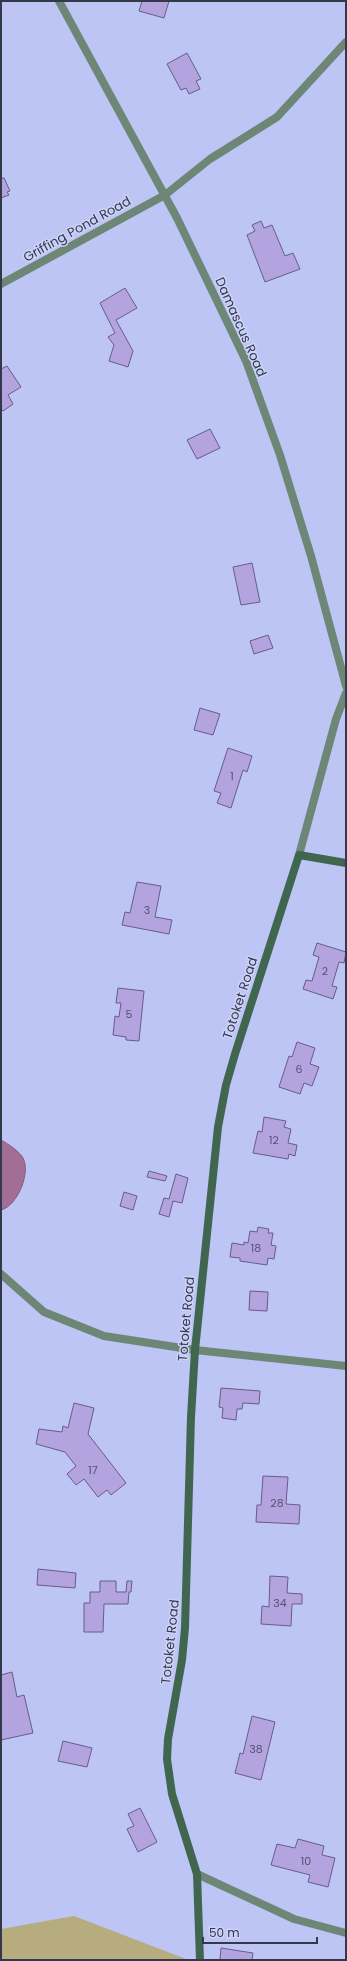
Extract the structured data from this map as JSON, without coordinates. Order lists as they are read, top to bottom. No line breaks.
{"streets":{"main road":["Totoket Road"],"street":["Griffing Pond Road","Damascus Road"]},"crossings":[["Griffing Pond Road","Damascus Road"]],"house_numbers":["1","3","2","5","6","12","18","17","28","34","38","10"],"scale_bar":"50 m"}
